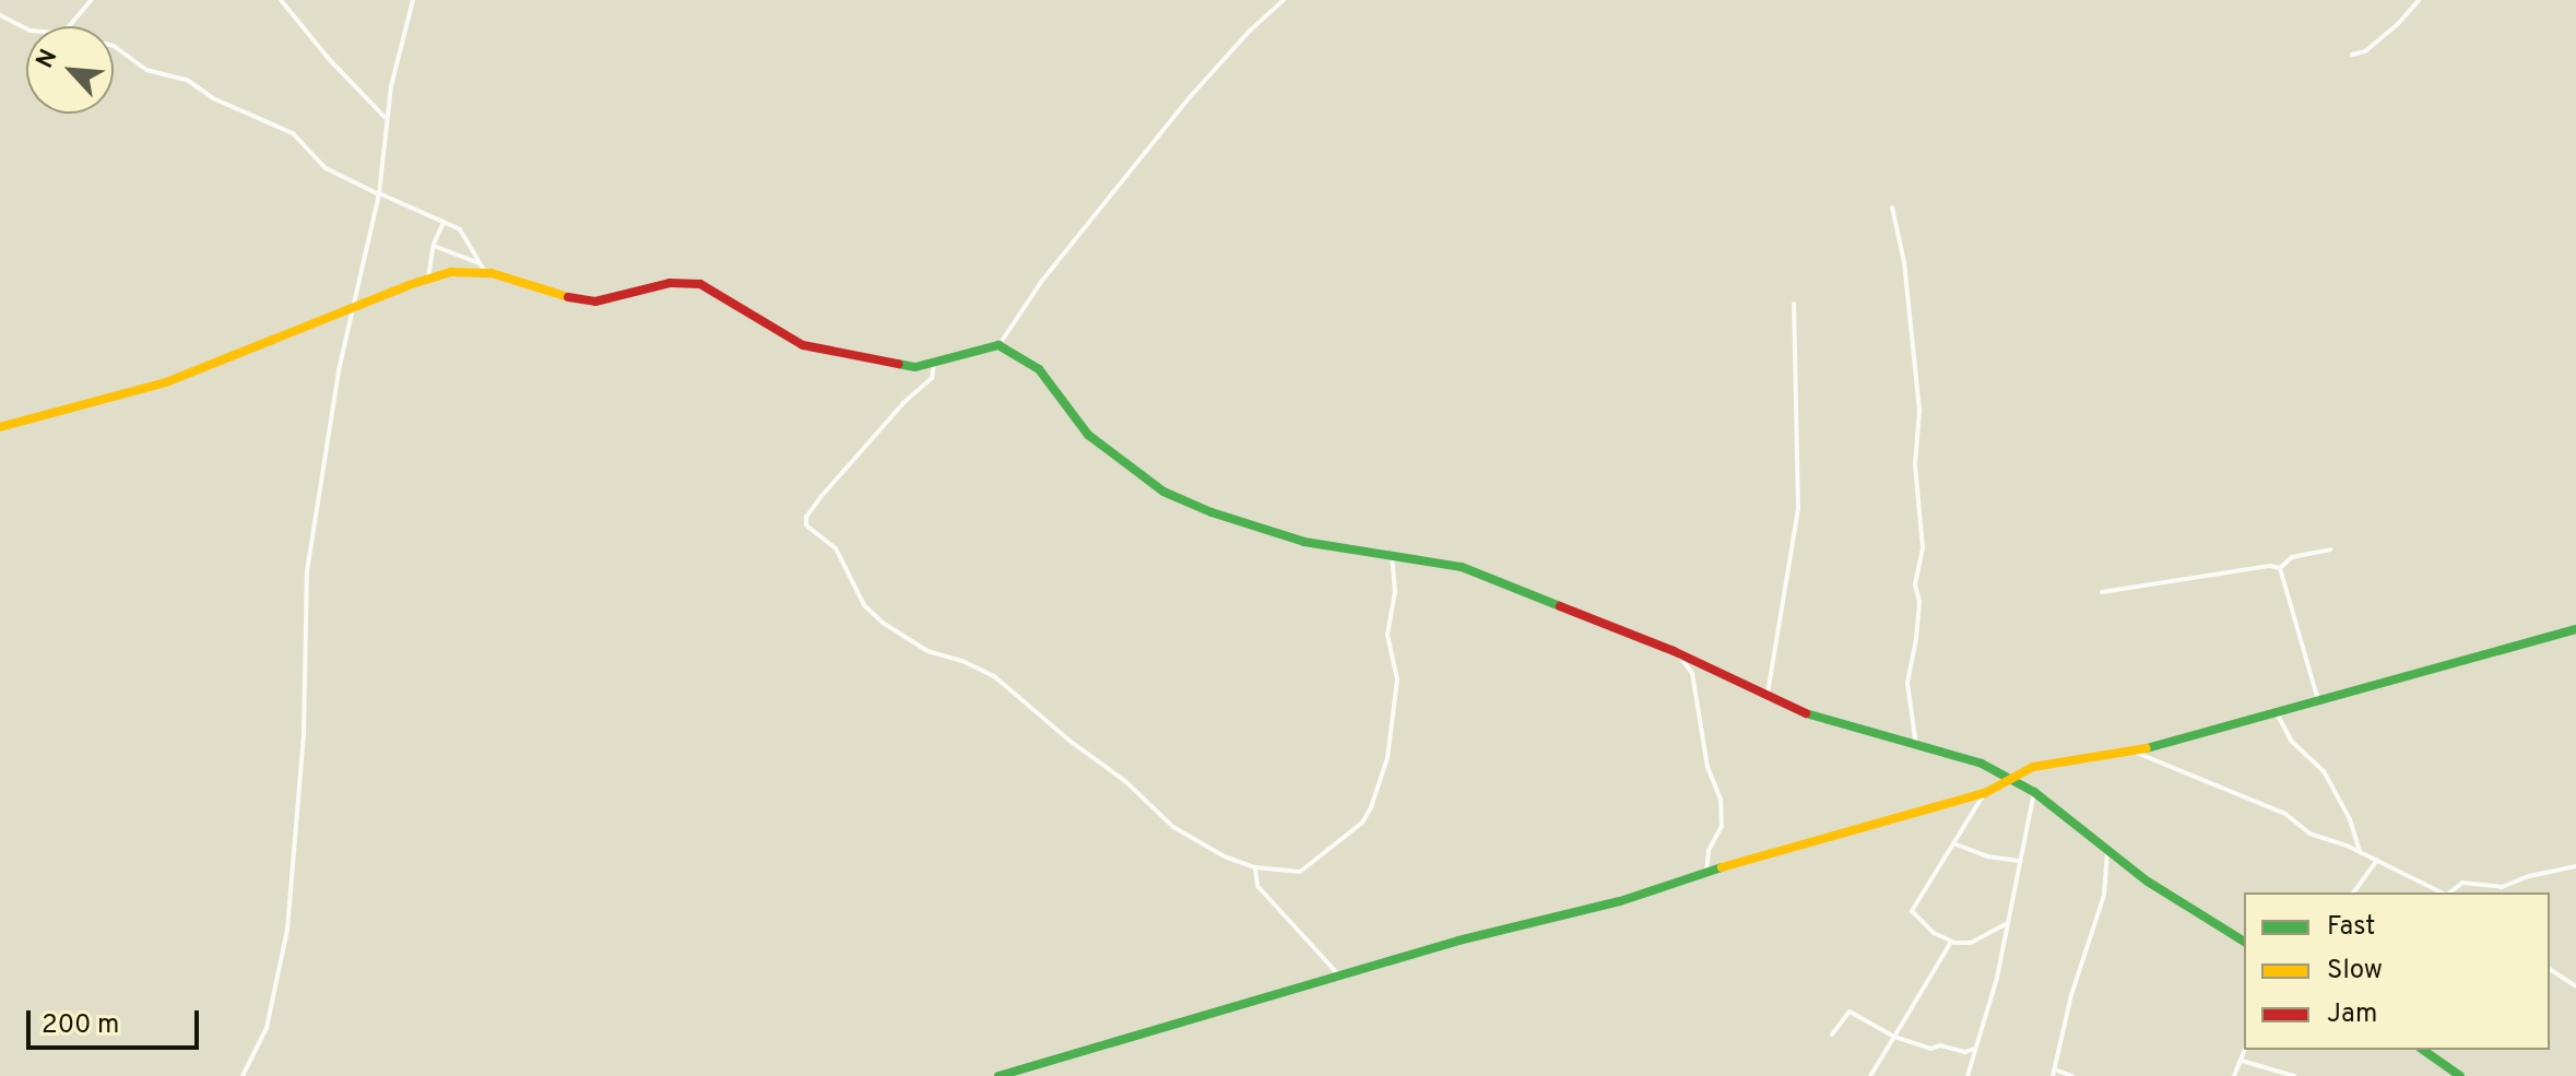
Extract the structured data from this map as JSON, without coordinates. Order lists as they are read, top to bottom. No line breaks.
{"legend":["Fast","Slow","Jam"],"scale_bar":"200 m","north":"top left"}
